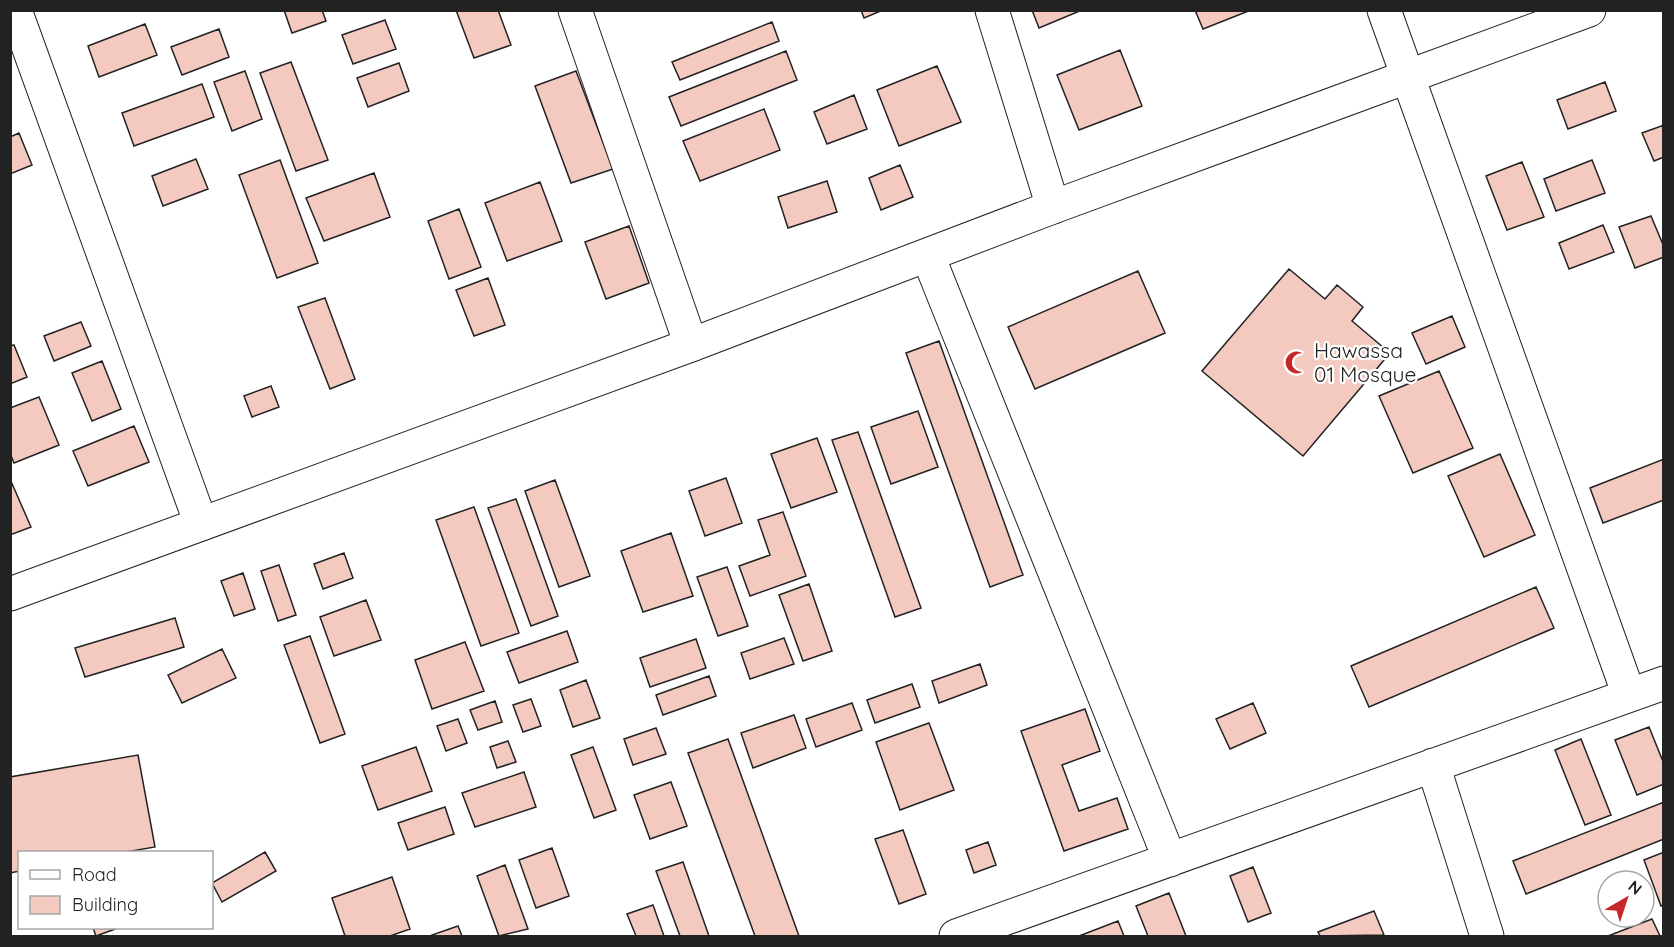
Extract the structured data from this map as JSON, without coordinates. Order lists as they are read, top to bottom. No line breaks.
{"places":{"mosque":["Hawassa 01 Mosque"]},"legend":["Road","Building"],"north":"top right"}
